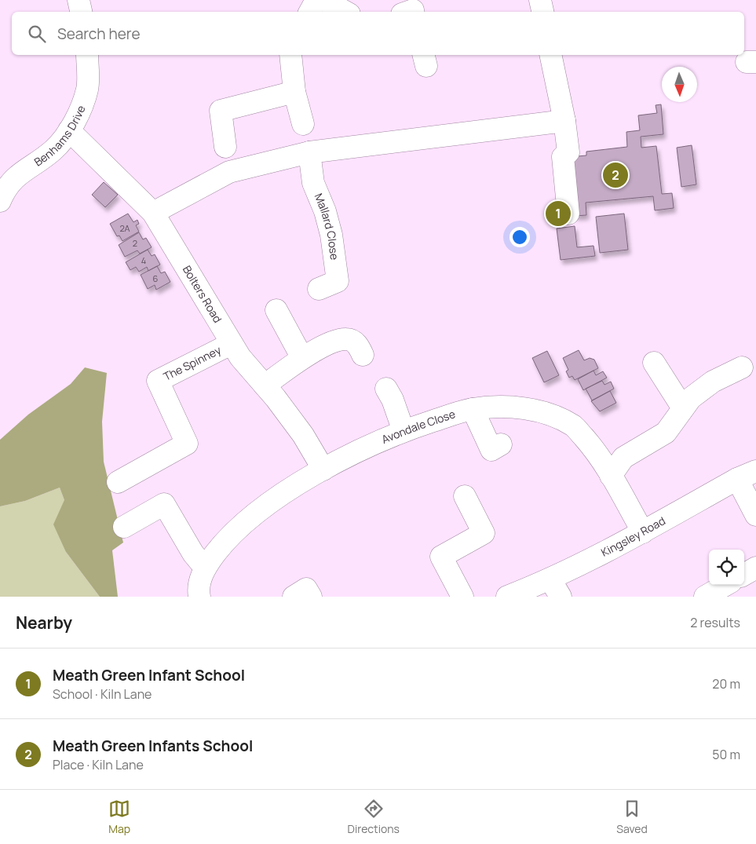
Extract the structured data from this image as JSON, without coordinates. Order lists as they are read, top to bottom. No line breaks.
{"streets":{"street":["Benhams Drive","Mallard Close","Bolters Road","The Spinney","Avondale Close","Kingsley Road"]},"crossings":[["Benhams Drive","Bolters Road"],["Bolters Road","The Spinney"],["Bolters Road","Avondale Close"],["Avondale Close","Kingsley Road"]],"house_numbers":["2A","2","4","6"],"north":"bottom","page":{"search":"Search here","pins":["2","1"],"heading":["Nearby","2 results"],"list":[{"mark":"1","name":"Meath Green Infant School","note":"School · Kiln Lane","value":"20 m"},{"mark":"2","name":"Meath Green Infants School","note":"Place · Kiln Lane","value":"50 m"}],"nav":["Map","Directions","Saved"]}}
